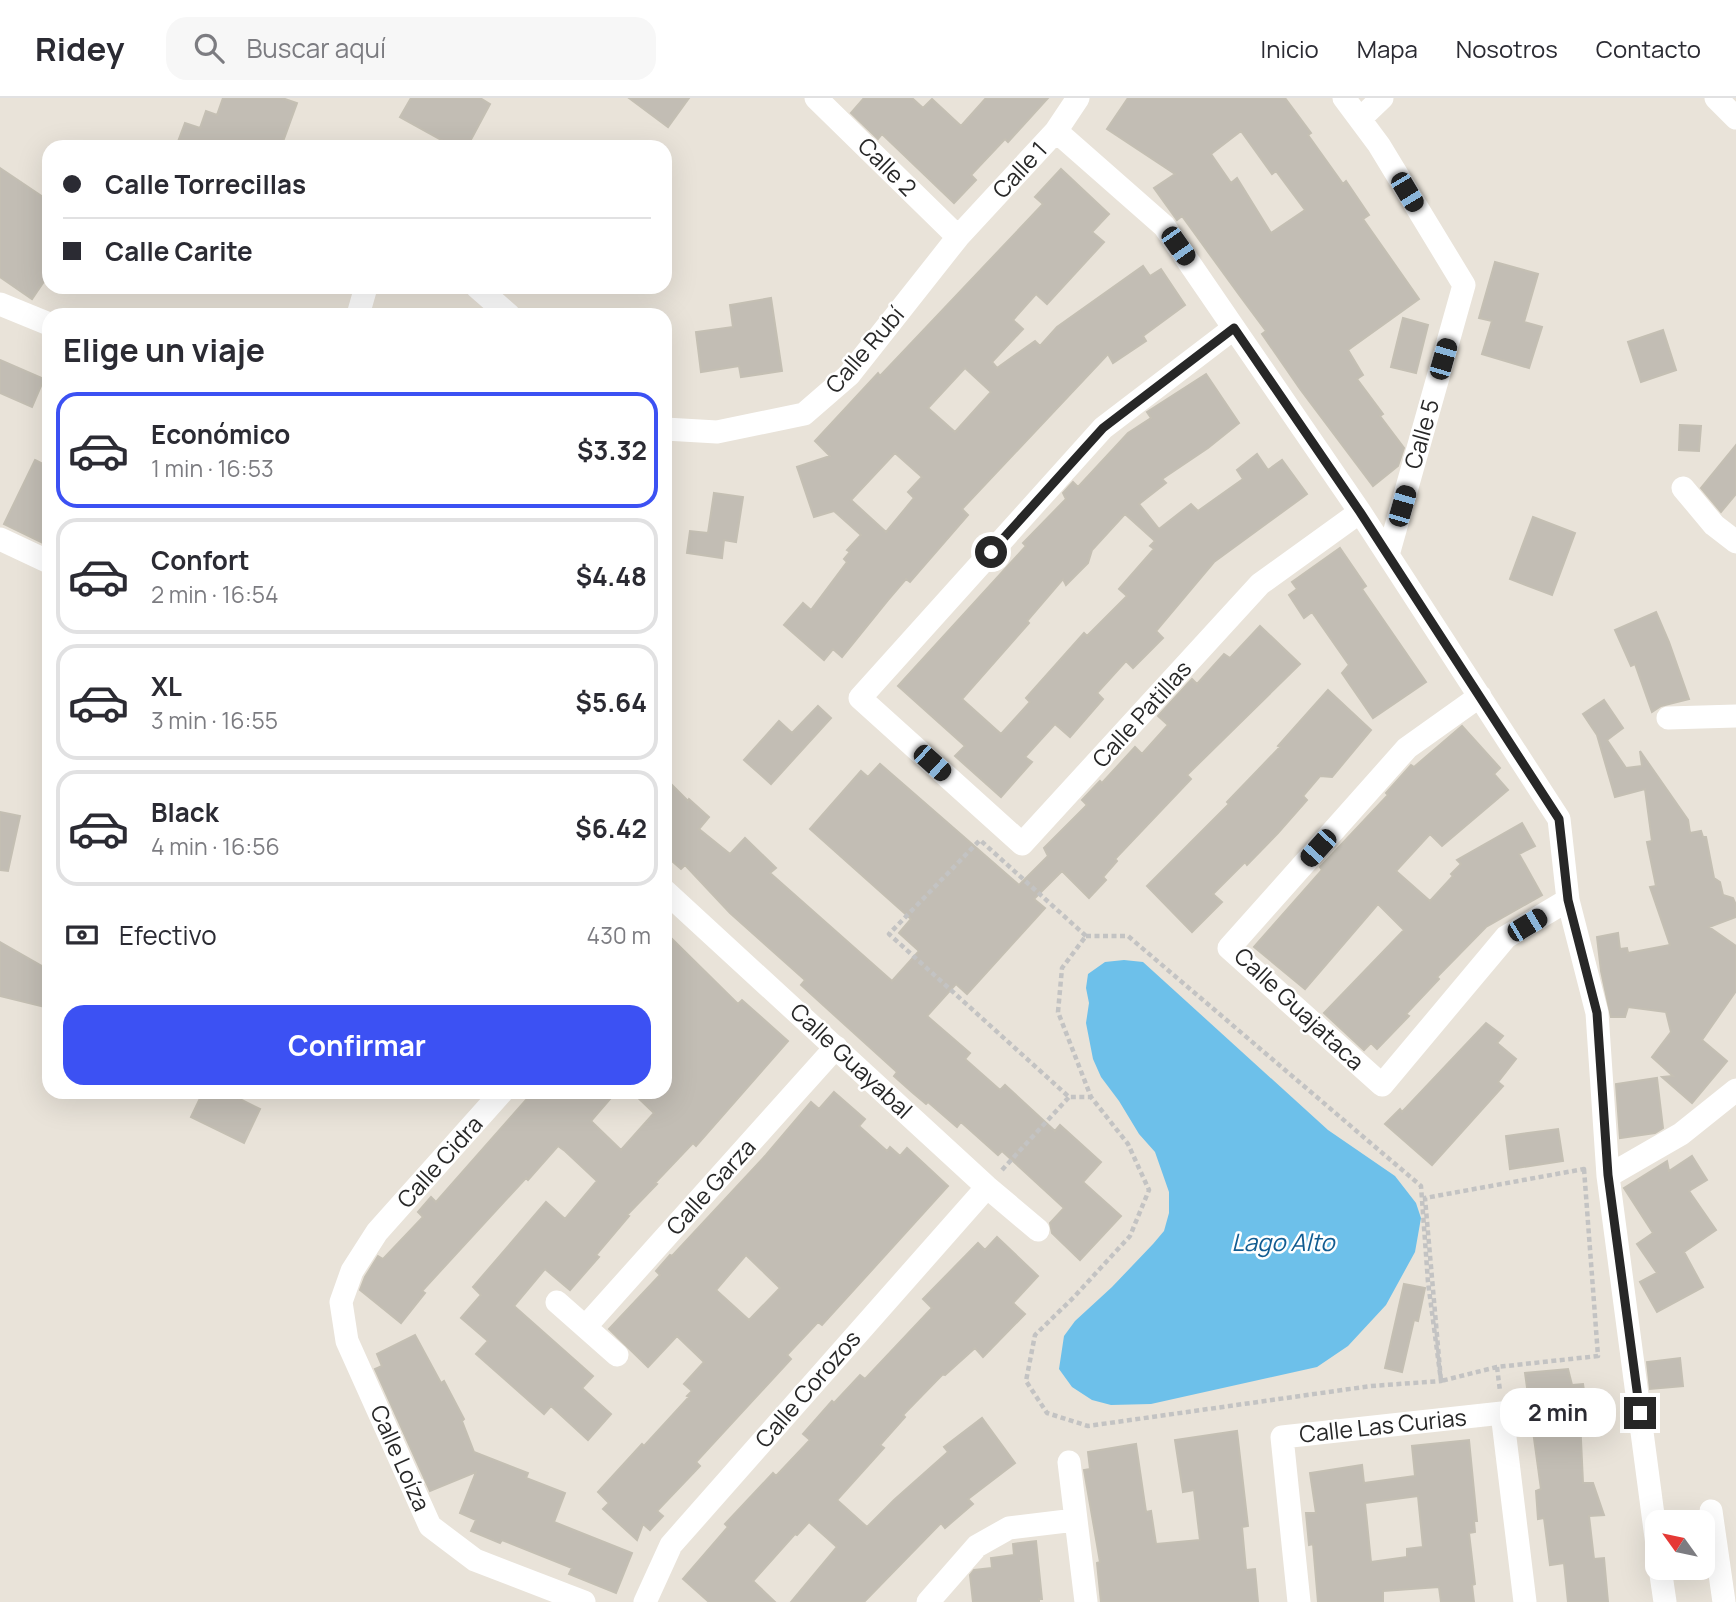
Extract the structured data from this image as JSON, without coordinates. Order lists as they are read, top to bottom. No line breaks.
{"streets":{"street":["Calle 2","Calle 1","Calle Rubí","Calle 5","Calle Patillas","Calle Guajataca","Calle Guayabal","Calle Cidra","Calle Garza","Calle Corozos","Calle Las Curias","Calle Loíza"]},"crossings":[["Calle 2","Calle 1"],["Calle 2","Calle Rubí"],["Calle 1","Calle Rubí"],["Calle Guayabal","Calle Garza"],["Calle Guayabal","Calle Corozos"],["Calle Cidra","Calle Loíza"]],"water":["Lago Alto"],"north":"top left","page":{"header":"Ridey","search":"Buscar aquí","nav":["Inicio","Mapa","Nosotros","Contacto"],"banner":["Calle Torrecillas","Calle Carite"],"heading":"Elige un viaje","list":[{"name":"Económico","note":"1 min · 16:53","value":"$3.32"},{"name":"Confort","note":"2 min · 16:54","value":"$4.48"},{"name":"XL","note":"3 min · 16:55","value":"$5.64"},{"name":"Black","note":"4 min · 16:56","value":"$6.42"}],"pay":["Efectivo","430 m"],"buttons":"Confirmar","bubble":"2 min"}}
